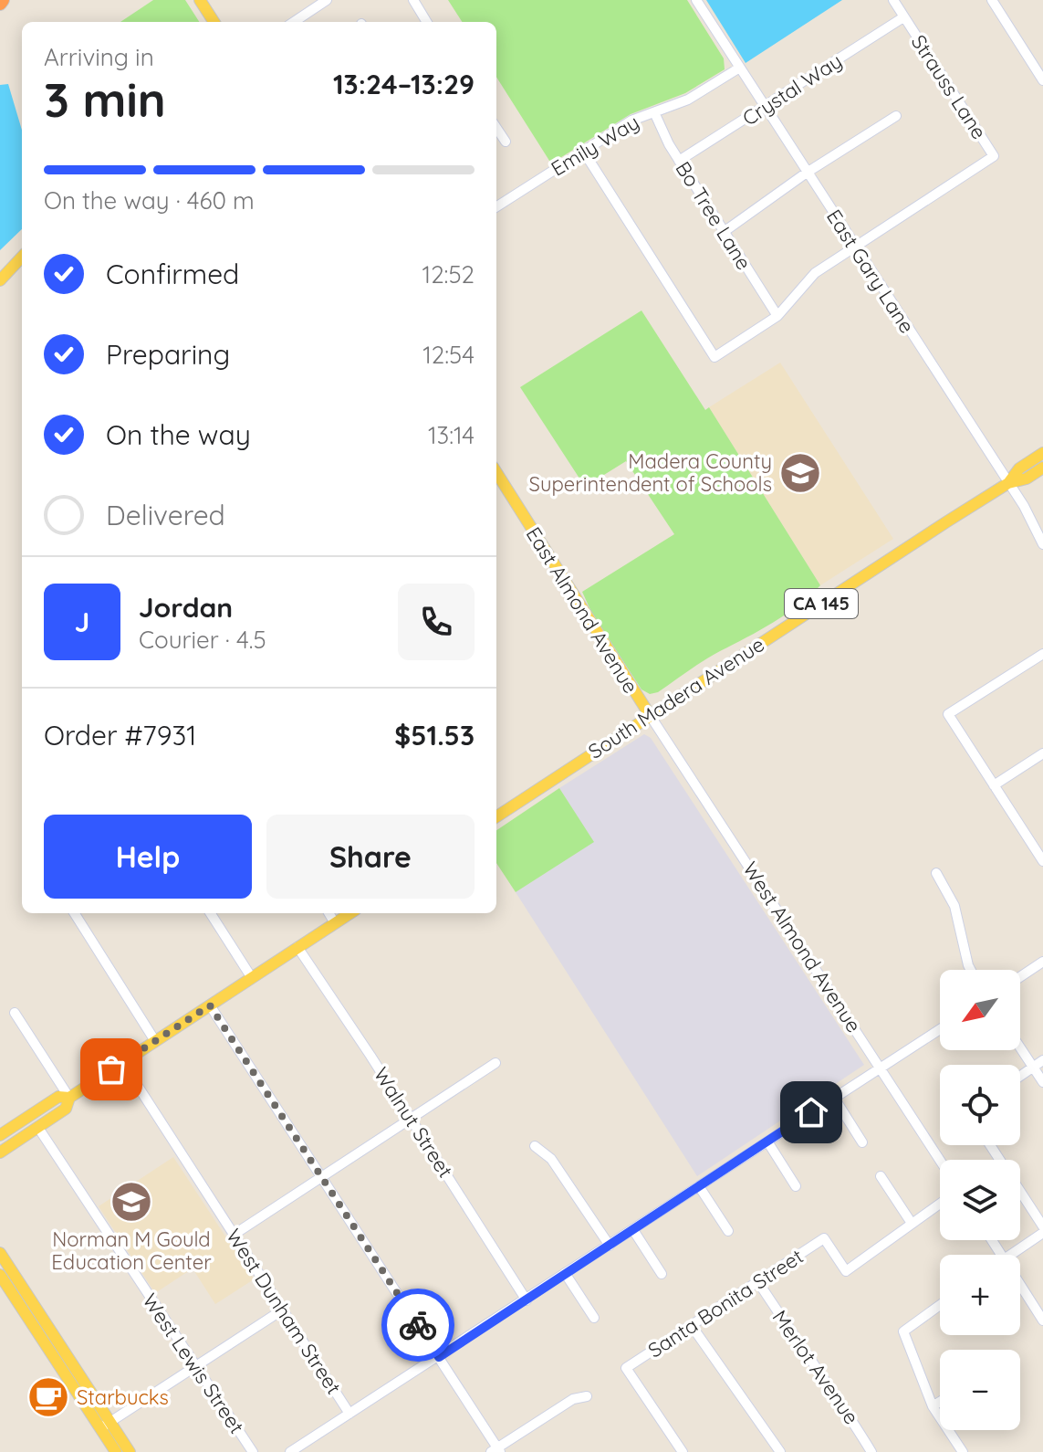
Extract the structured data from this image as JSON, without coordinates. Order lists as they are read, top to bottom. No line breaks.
{"streets":{"main road":["CA 145","East Almond Avenue","South Madera Avenue"],"street":["Strauss Lane","Crystal Way","Emily Way","Bo Tree Lane","East Gary Lane","West Almond Avenue","Walnut Street","Santa Bonita Street","West Dunham Street","West Lewis Street","Merlot Avenue"]},"crossings":[["Strauss Lane","Crystal Way"],["Strauss Lane","East Gary Lane"],["Crystal Way","Bo Tree Lane"],["Crystal Way","East Gary Lane"],["Emily Way","Bo Tree Lane"],["Emily Way","East Gary Lane"],["East Gary Lane","South Madera Avenue"],["East Almond Avenue","South Madera Avenue"],["East Almond Avenue","West Almond Avenue"],["South Madera Avenue","West Almond Avenue"],["Santa Bonita Street","Merlot Avenue"]],"places":{"school or university":["Madera County Superintendent of Schools","Norman M Gould Education Center"],"cafe":["Starbucks"]},"north":"bottom left","page":{"heading":["3 min","Arriving in","13:24–13:29"],"panel":["Jordan","Courier · 4.5","Order #7931","$51.53"],"bar":"On the way · 460 m","list":[["Confirmed","12:52"],["Preparing","12:54"],["On the way","13:14"],"Delivered"],"round":"J","buttons":["Help","Share"],"map_buttons":["+","−"]}}
